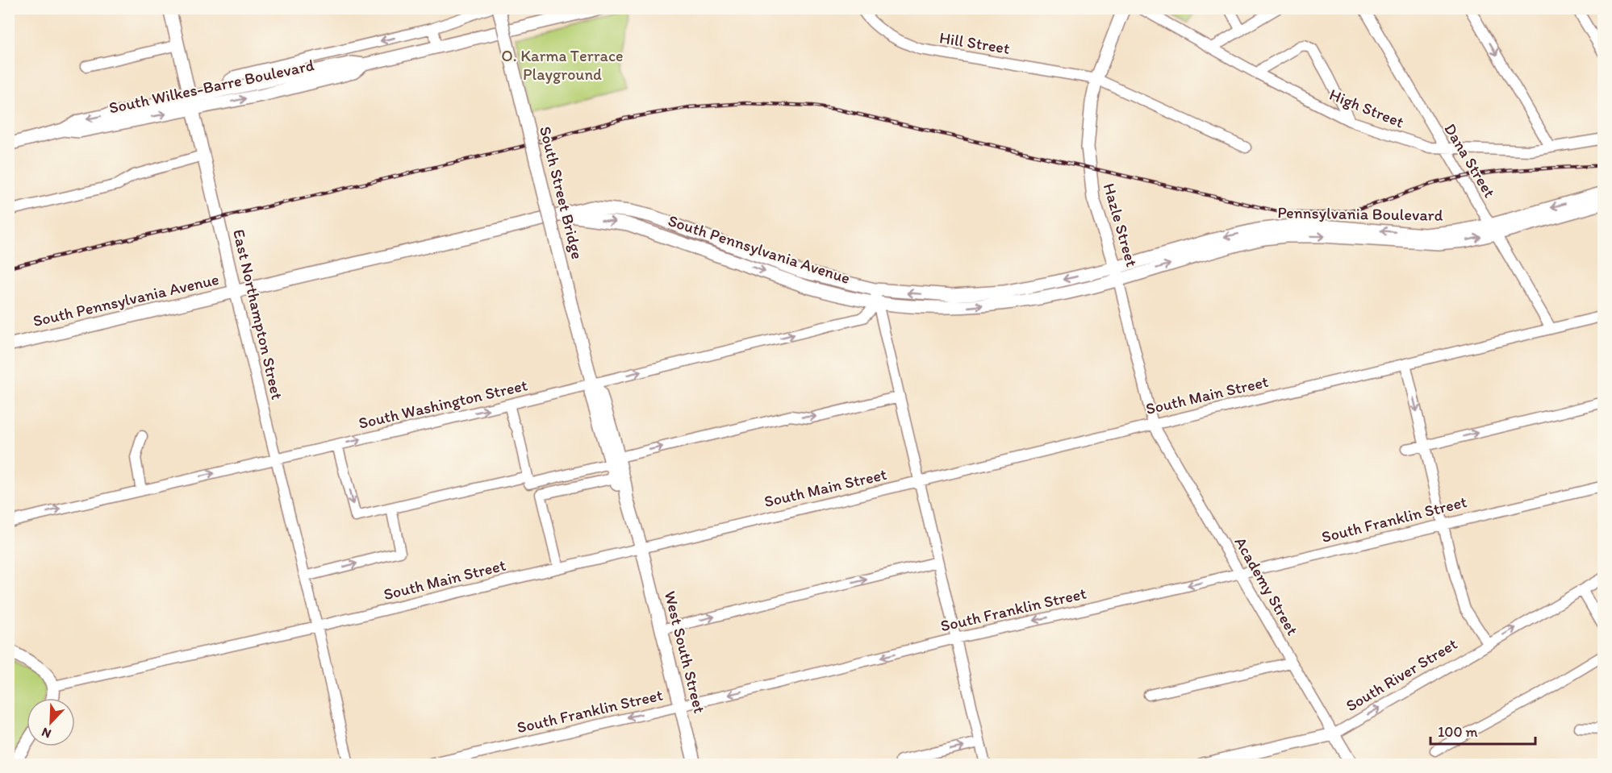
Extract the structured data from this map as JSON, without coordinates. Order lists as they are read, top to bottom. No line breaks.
{"streets":{"main road":["South Wilkes-Barre Boulevard","South Street Bridge","Pennsylvania Boulevard","Hazle Street","South Pennsylvania Avenue","East Northampton Street","Academy Street","West South Street","South River Street"],"street":["Hill Street","High Street","Dana Street","South Main Street","South Washington Street","South Franklin Street"]},"crossings":[["Hill Street","Hazle Street"],["South Wilkes-Barre Boulevard","East Northampton Street"],["High Street","Dana Street"],["Dana Street","Pennsylvania Boulevard"],["Dana Street","South Main Street"],["South Street Bridge","South Washington Street"],["Pennsylvania Boulevard","Hazle Street"],["Pennsylvania Boulevard","South Pennsylvania Avenue"],["Hazle Street","South Pennsylvania Avenue"],["Hazle Street","South Main Street"],["Hazle Street","Academy Street"],["South Pennsylvania Avenue","East Northampton Street"],["South Pennsylvania Avenue","South Washington Street"],["East Northampton Street","South Main Street"],["East Northampton Street","South Washington Street"],["South Main Street","Academy Street"],["South Main Street","West South Street"],["South Franklin Street","Academy Street"],["South Franklin Street","West South Street"],["Academy Street","South River Street"]],"parks":["O. Karma Terrace Playground"],"scale_bar":"100 m","north":"bottom left"}
